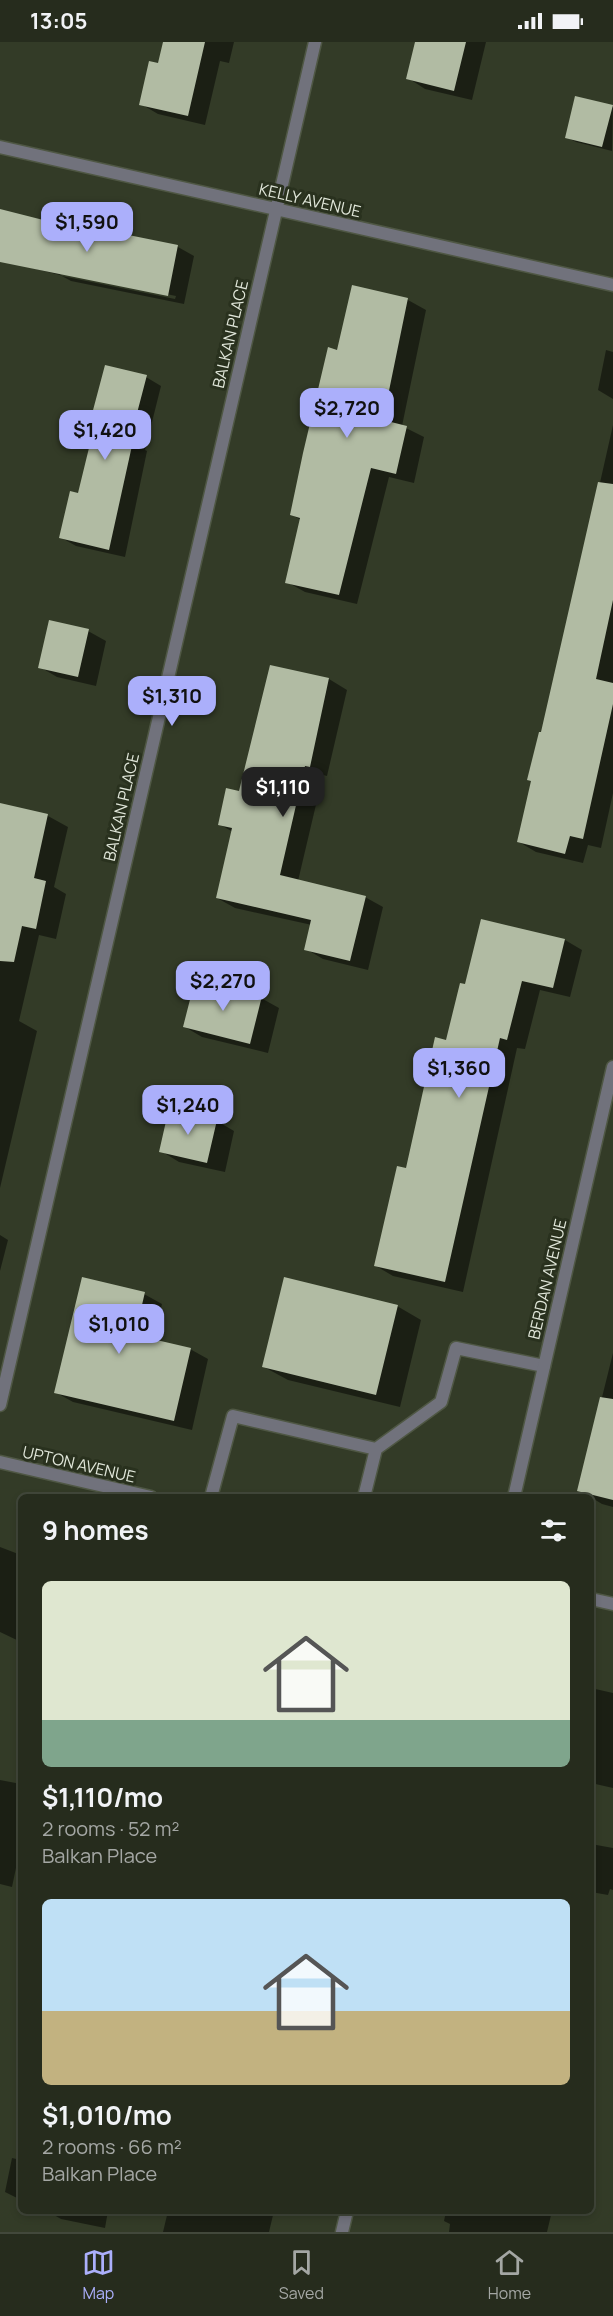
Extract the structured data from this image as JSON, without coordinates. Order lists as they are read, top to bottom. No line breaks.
{"streets":{"street":["KELLY AVENUE","BALKAN PLACE","BERDAN AVENUE","UPTON AVENUE"]},"crossings":[["KELLY AVENUE","BALKAN PLACE"]],"page":{"status":"13:05","price":["$1,590","$2,720","$1,420","$1,310","$1,110","$2,270","$1,360","$1,240","$1,010"],"heading":"9 homes","list":[{"name":"$1,110/mo","note":"2 rooms · 52 m² · Balkan Place"},{"name":"$1,010/mo","note":"2 rooms · 66 m² · Balkan Place"}],"tabs":["Map","Saved","Home"]}}
